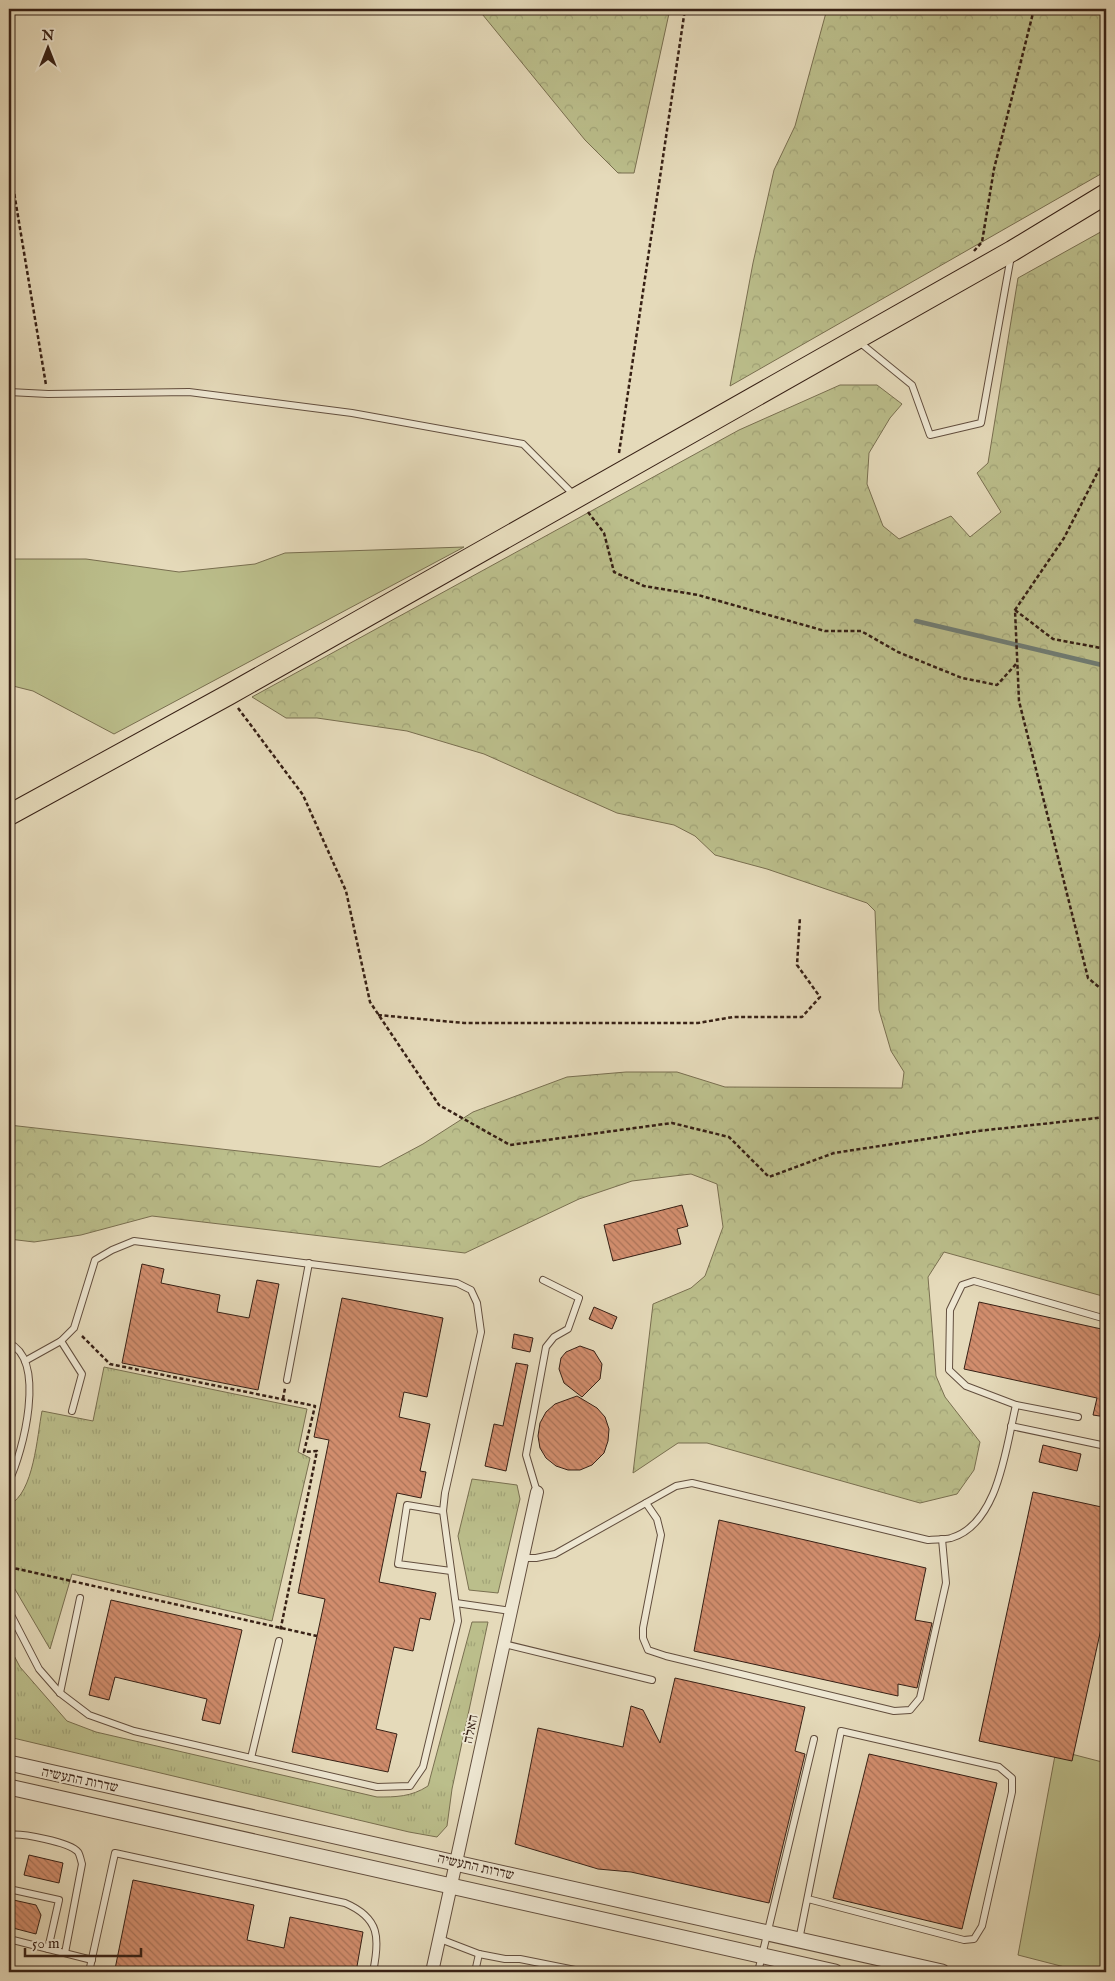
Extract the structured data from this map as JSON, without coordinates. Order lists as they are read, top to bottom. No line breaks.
{"streets":{"street":["האלה","שדרות התעשיה"]},"crossings":[["האלה","שדרות התעשיה"]],"scale_bar":"50 m","north":"top"}
